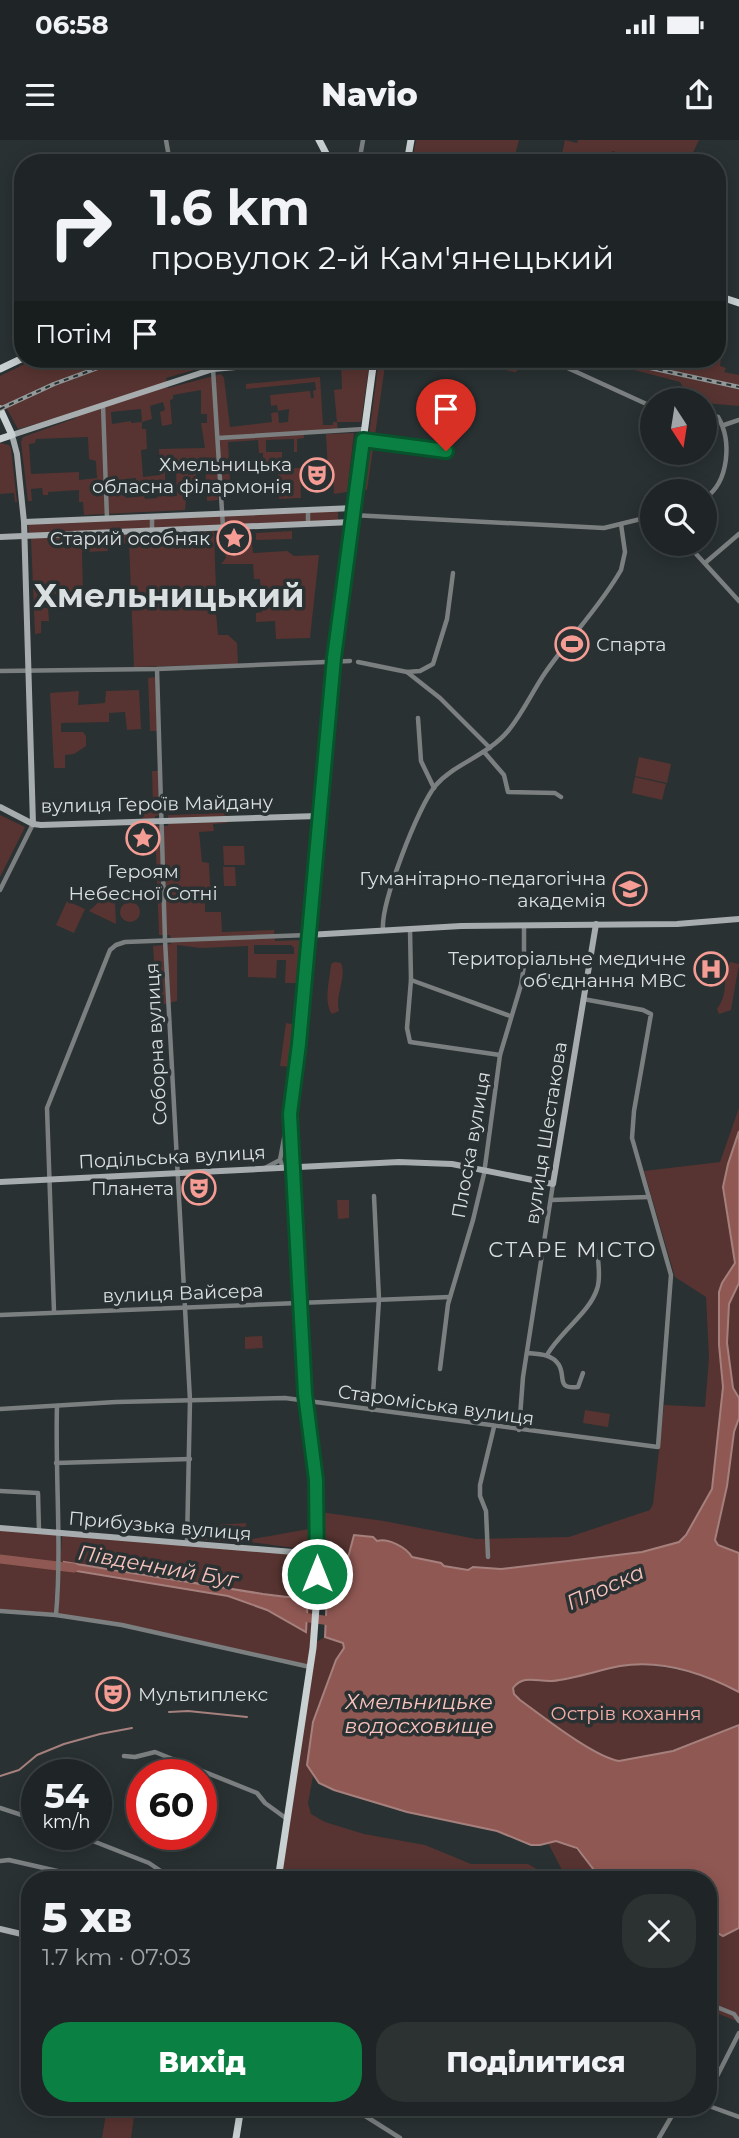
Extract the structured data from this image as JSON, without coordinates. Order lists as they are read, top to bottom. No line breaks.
{"streets":{"street":["вулиця Героїв Майдану","Соборна вулиця","вулиця Шестакова","Плоска вулиця","Подільська вулиця","вулиця Вайсера","Староміська вулиця","Прибузька вулиця"]},"crossings":[["вулиця Героїв Майдану","Соборна вулиця"],["Соборна вулиця","Подільська вулиця"],["Соборна вулиця","вулиця Вайсера"],["Соборна вулиця","Староміська вулиця"],["Соборна вулиця","Прибузька вулиця"],["вулиця Шестакова","Подільська вулиця"],["вулиця Шестакова","Староміська вулиця"],["Плоска вулиця","Подільська вулиця"],["Плоска вулиця","вулиця Вайсера"]],"districts":["Хмельницький","СТАРЕ МІСТО"],"water":["Південний Буг","Плоска","Хмельницьке водосховище"],"parks":["Острів кохання"],"places":{"theatre":["Хмельницька обласна філармонія","Планета","Мультиплекс"],"place":["Старий особняк","Героям Небесної Сотні"],"sports":["Спарта"],"school or university":["Гуманітарно-педагогічна академія"],"hospital":["Територіальне медичне об'єднання МВС"]},"north":"bottom","page":{"status":"06:58","header":"Navio","turn":["1.6 km","провулок 2-й Кам'янецький"],"then":"Потім","speed":"54 km/h","limit":"60","heading":["5 хв","1.7 km · 07:03"],"buttons":["Вихід","Поділитися"]}}
